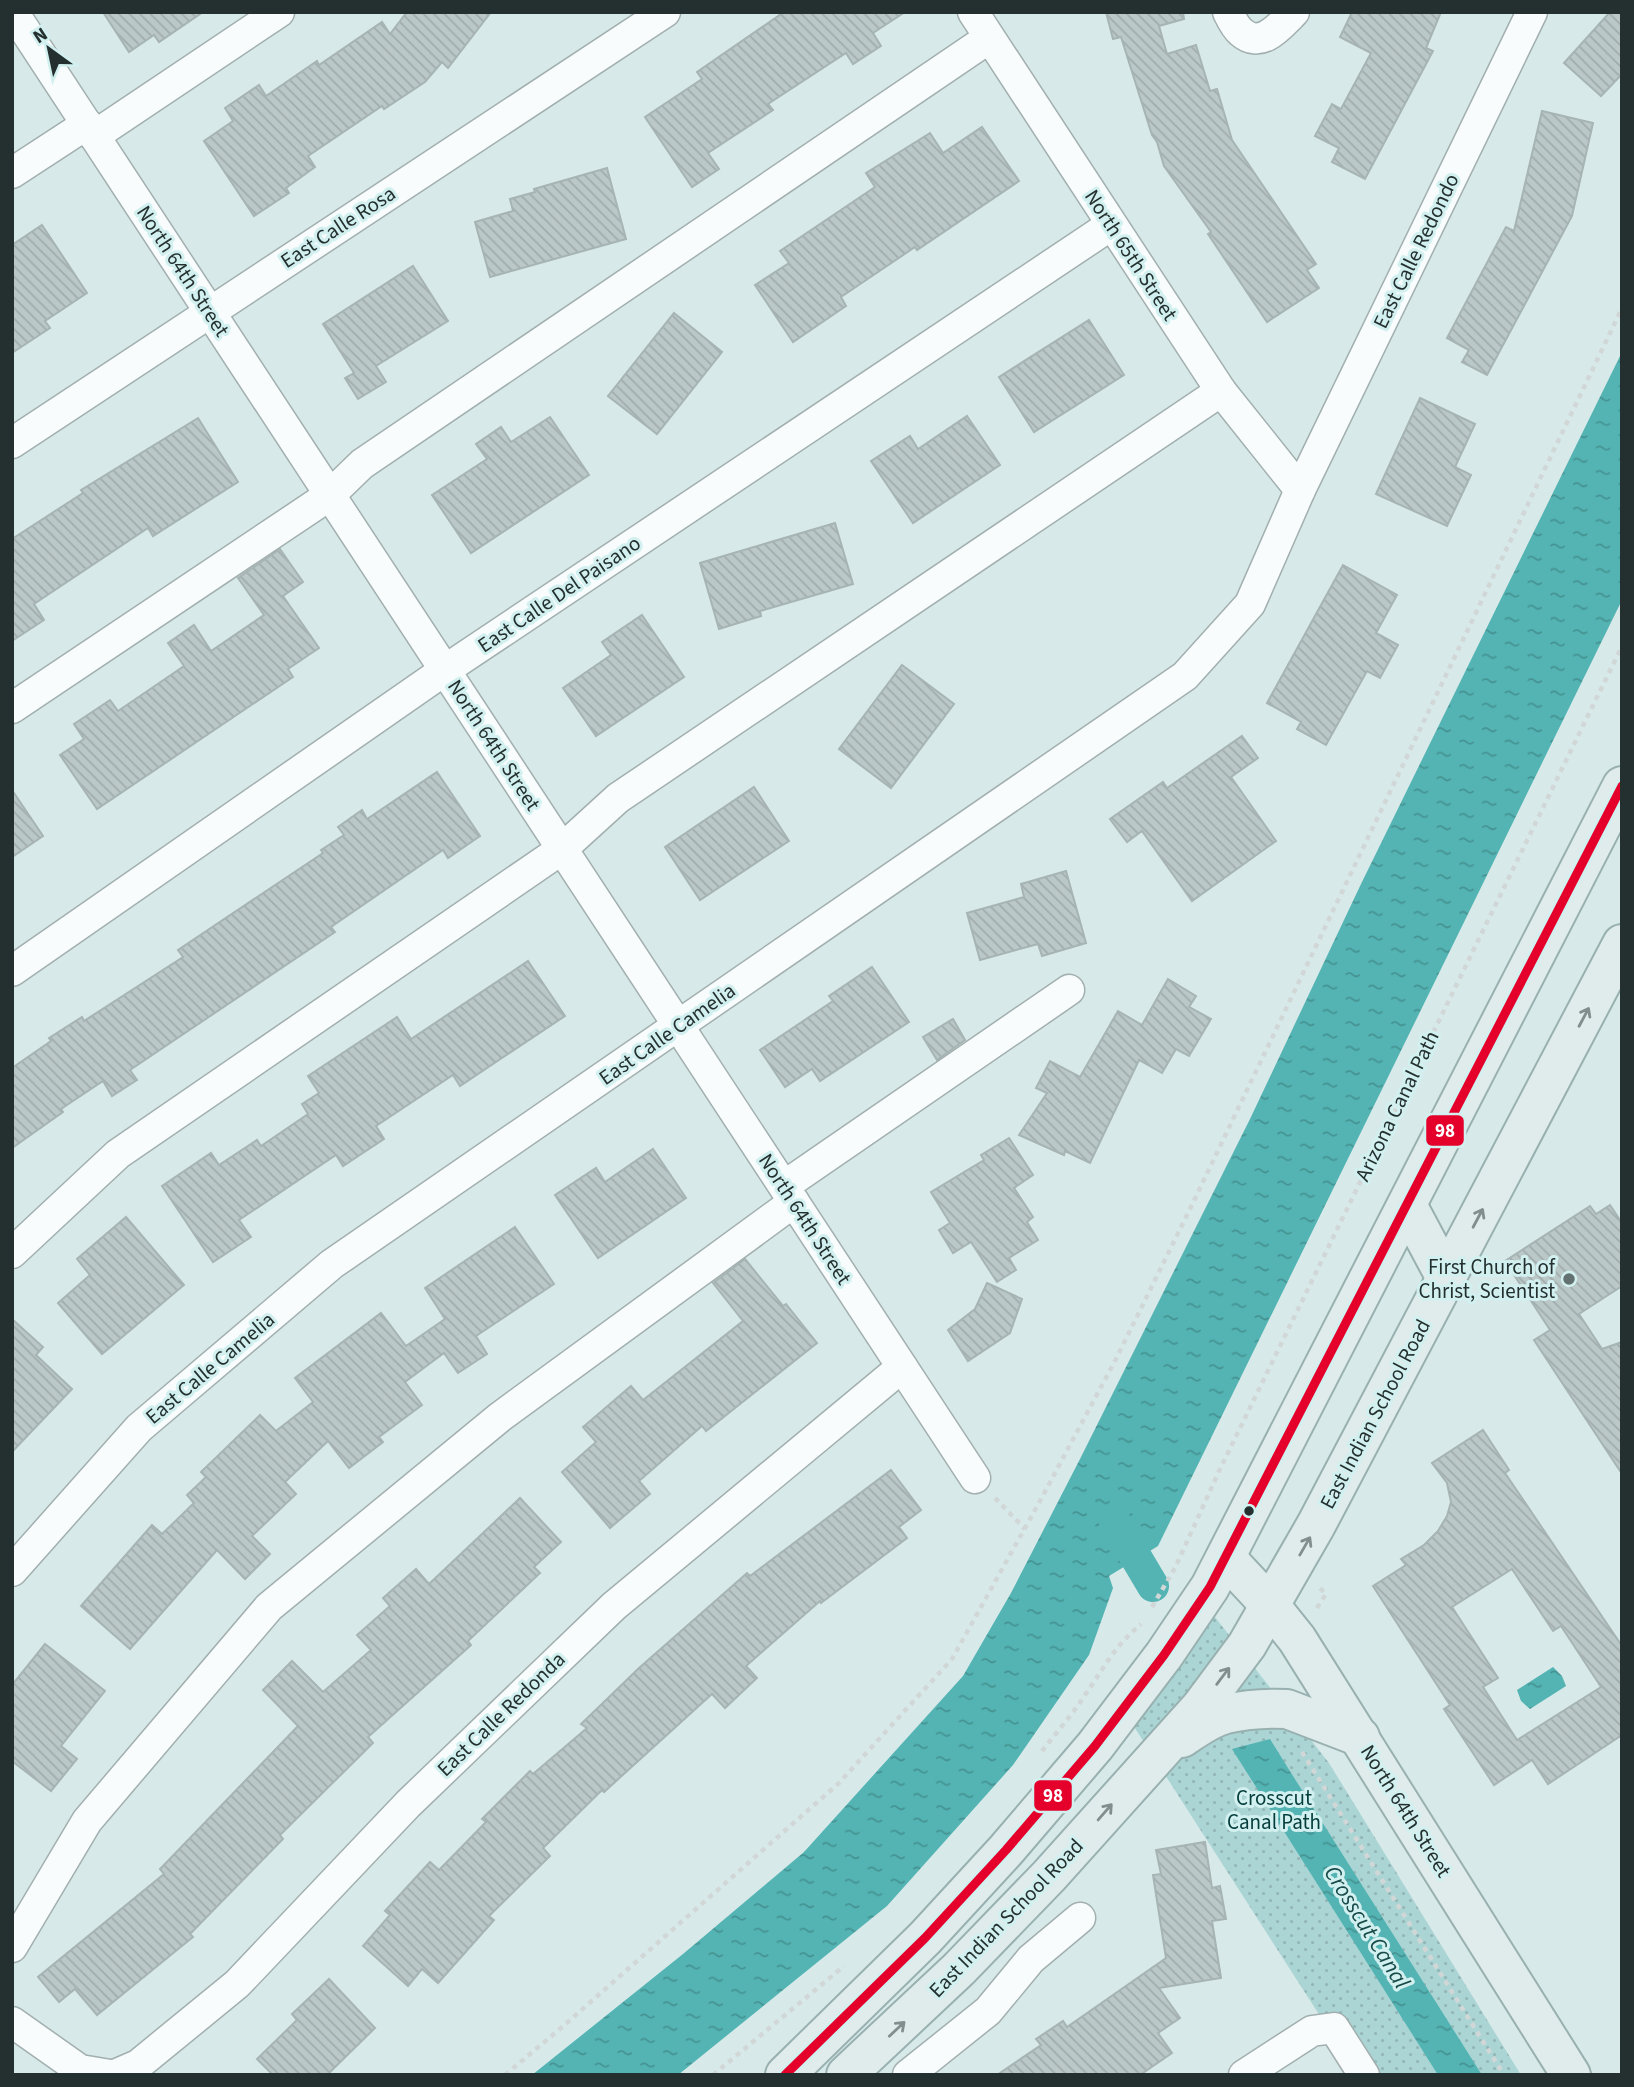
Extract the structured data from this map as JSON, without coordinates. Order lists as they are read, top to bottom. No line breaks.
{"streets":{"main road":["North 64th Street","East Indian School Road"],"street":["East Calle Rosa","East Calle Redondo","North 65th Street","East Calle Del Paisano","East Calle Camelia","East Calle Redonda"],"path":["Arizona Canal Path"]},"crossings":[["East Calle Rosa","North 64th Street"],["East Calle Redondo","North 65th Street"],["East Calle Redondo","East Calle Camelia"],["North 65th Street","East Calle Del Paisano"],["North 65th Street","East Calle Camelia"],["North 64th Street","East Calle Del Paisano"],["North 64th Street","East Calle Camelia"],["North 64th Street","East Indian School Road"],["North 64th Street","East Calle Redonda"]],"water":["Crosscut Canal"],"parks":["Crosscut Canal Path"],"places":["First Church of Christ, Scientist"],"lines":["transit line 98"],"north":"top left"}
